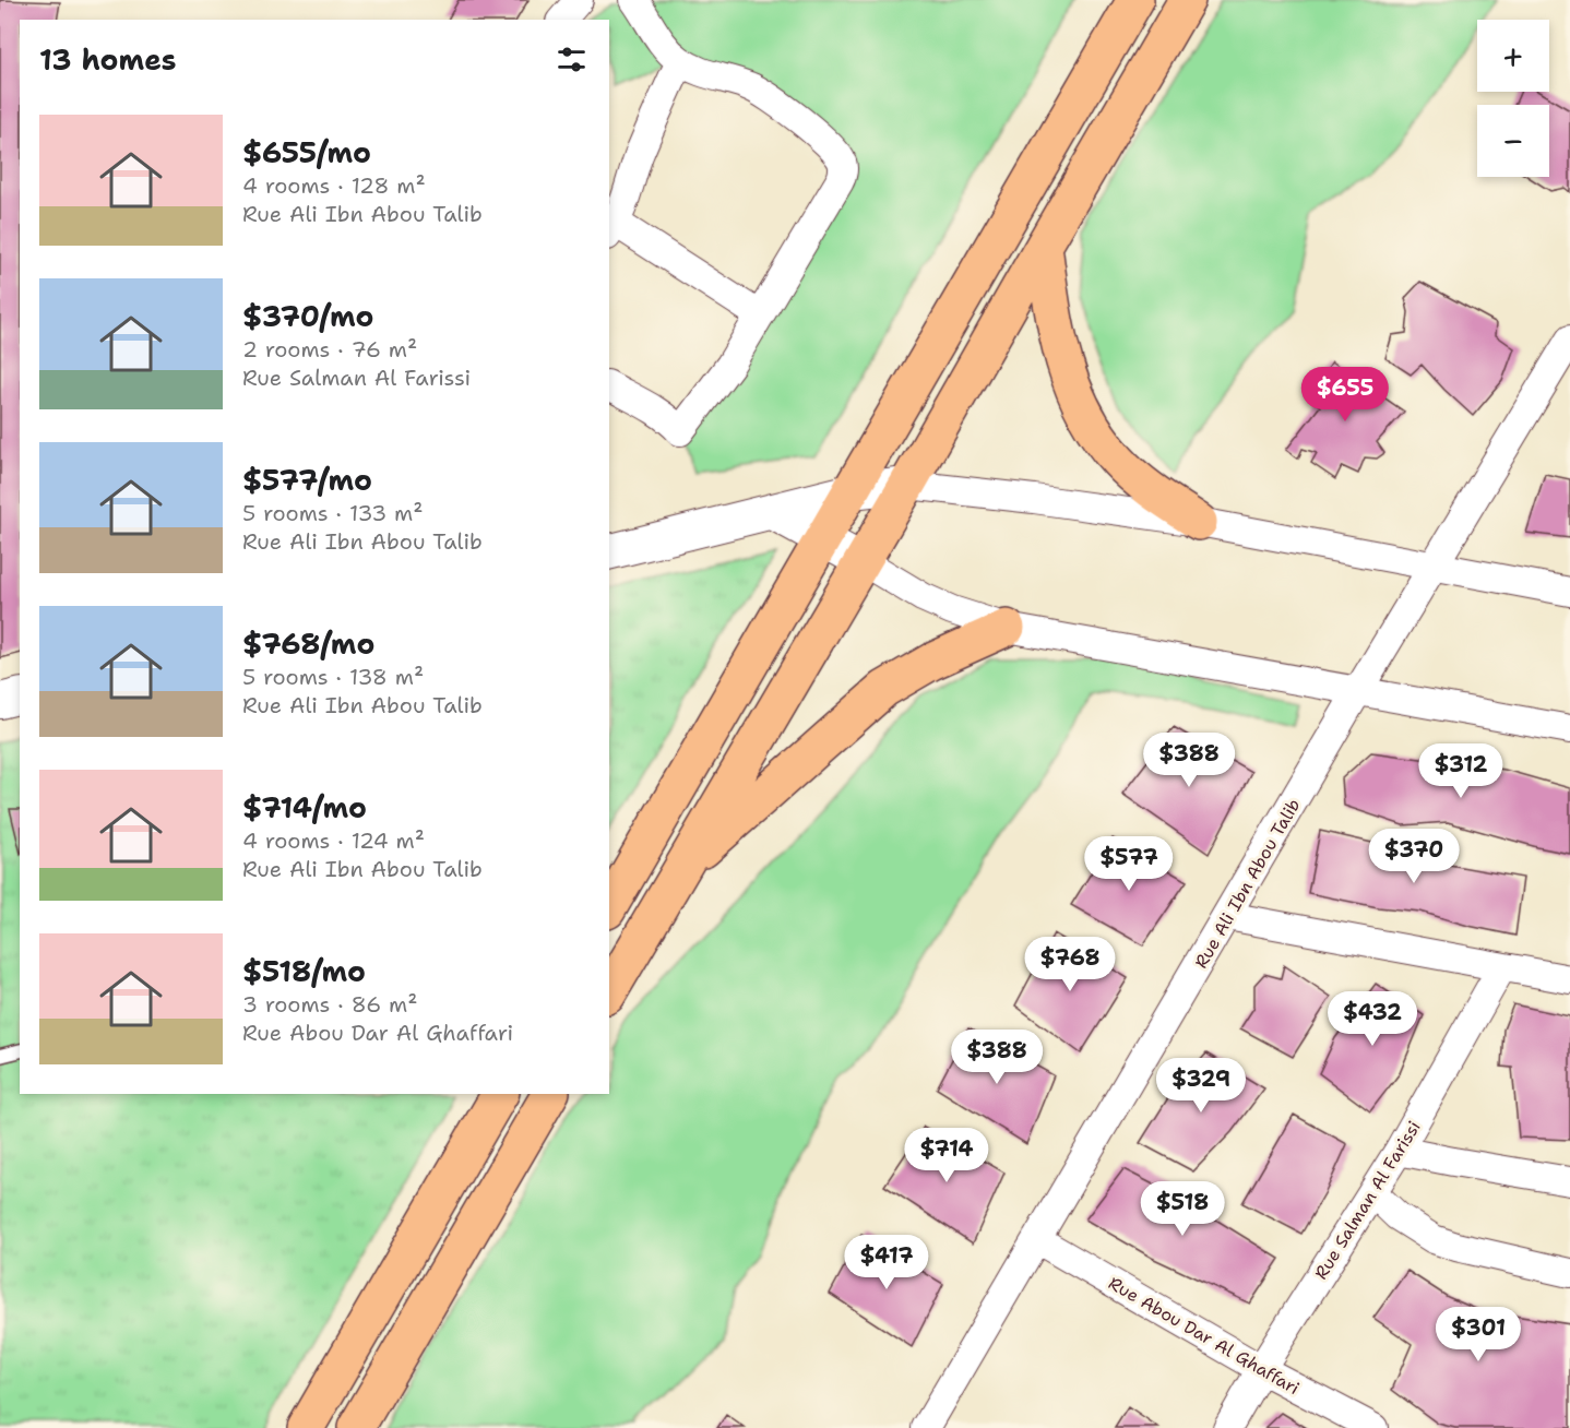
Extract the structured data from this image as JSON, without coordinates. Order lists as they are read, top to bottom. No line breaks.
{"streets":{"street":["Rue Ali Ibn Abou Talib","Rue Salman Al Farissi","Rue Abou Dar Al Ghaffari"]},"crossings":[["Rue Ali Ibn Abou Talib","Rue Abou Dar Al Ghaffari"],["Rue Salman Al Farissi","Rue Abou Dar Al Ghaffari"]],"page":{"map_buttons":["+","−"],"heading":"13 homes","list":[{"name":"$655/mo","note":"4 rooms · 128 m² · Rue Ali Ibn Abou Talib"},{"name":"$370/mo","note":"2 rooms · 76 m² · Rue Salman Al Farissi"},{"name":"$577/mo","note":"5 rooms · 133 m² · Rue Ali Ibn Abou Talib"},{"name":"$768/mo","note":"5 rooms · 138 m² · Rue Ali Ibn Abou Talib"},{"name":"$714/mo","note":"4 rooms · 124 m² · Rue Ali Ibn Abou Talib"},{"name":"$518/mo","note":"3 rooms · 86 m² · Rue Abou Dar Al Ghaffari"}],"price":["$655","$388","$312","$370","$577","$768","$432","$388","$329","$714","$518","$417","$301"]}}
